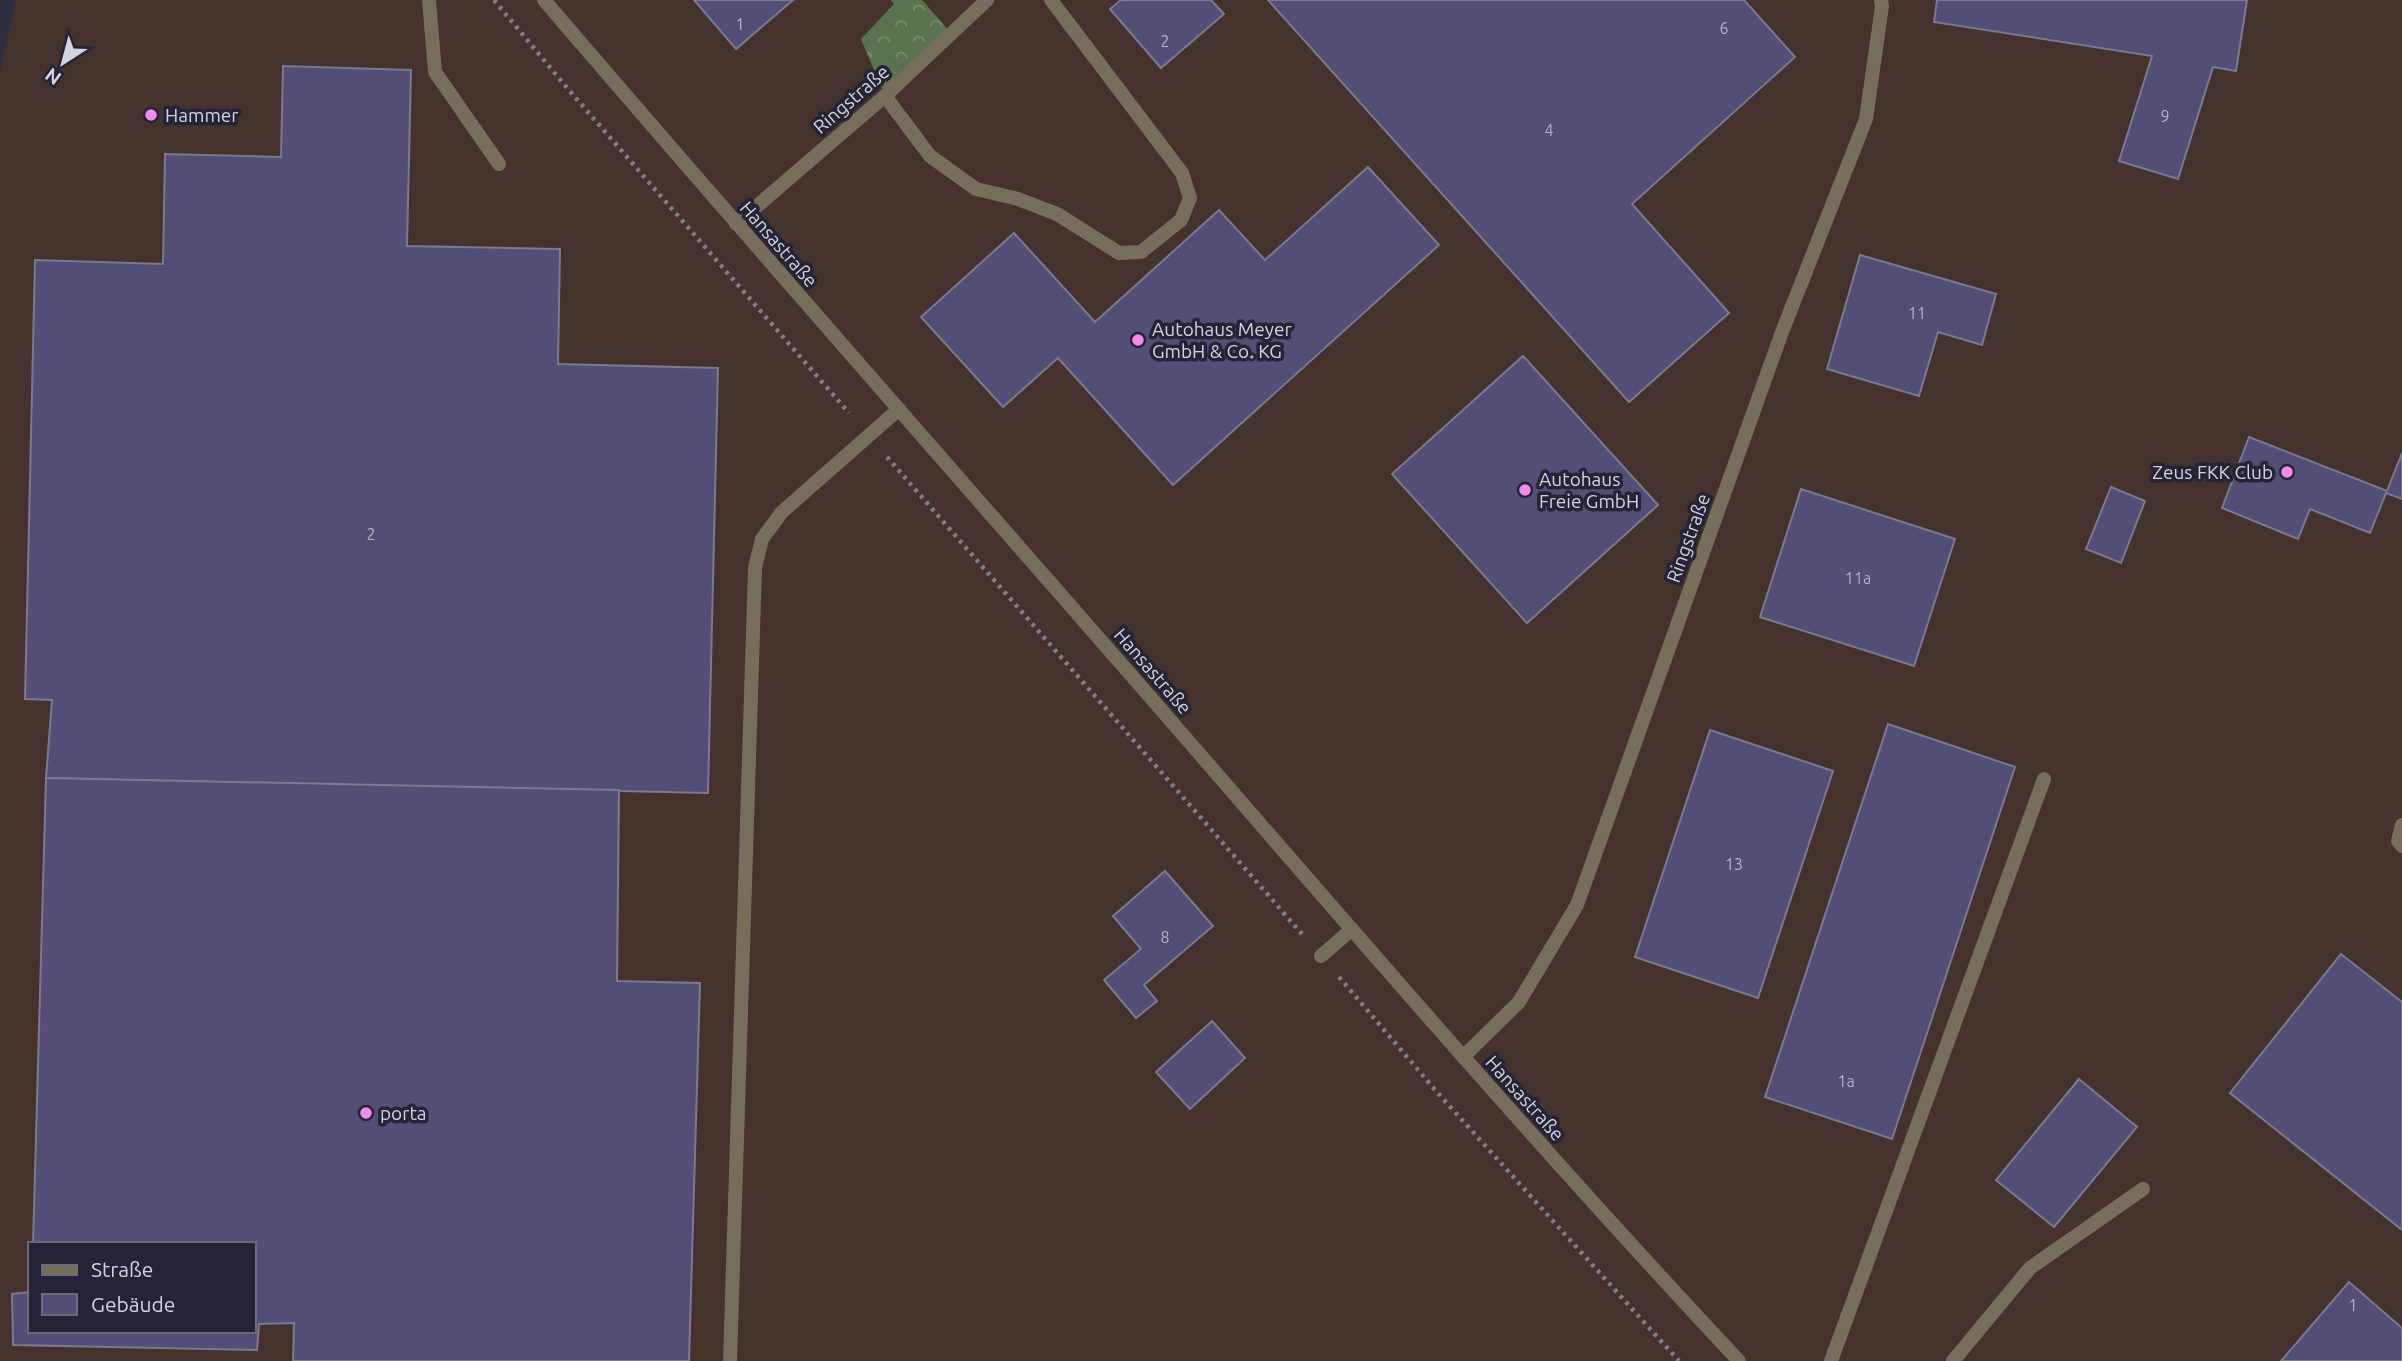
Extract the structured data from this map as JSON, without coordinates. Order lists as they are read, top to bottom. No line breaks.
{"streets":{"street":["Ringstraße","Hansastraße"]},"crossings":[["Ringstraße","Hansastraße"]],"places":["Hammer","Autohaus Meyer GmbH & Co. KG","Zeus FKK Club","Autohaus Freie GmbH","porta"],"house_numbers":["1","6","2","9","4","11","2","11a","13","8","1a","1"],"legend":["Straße","Gebäude"],"north":"bottom left"}
